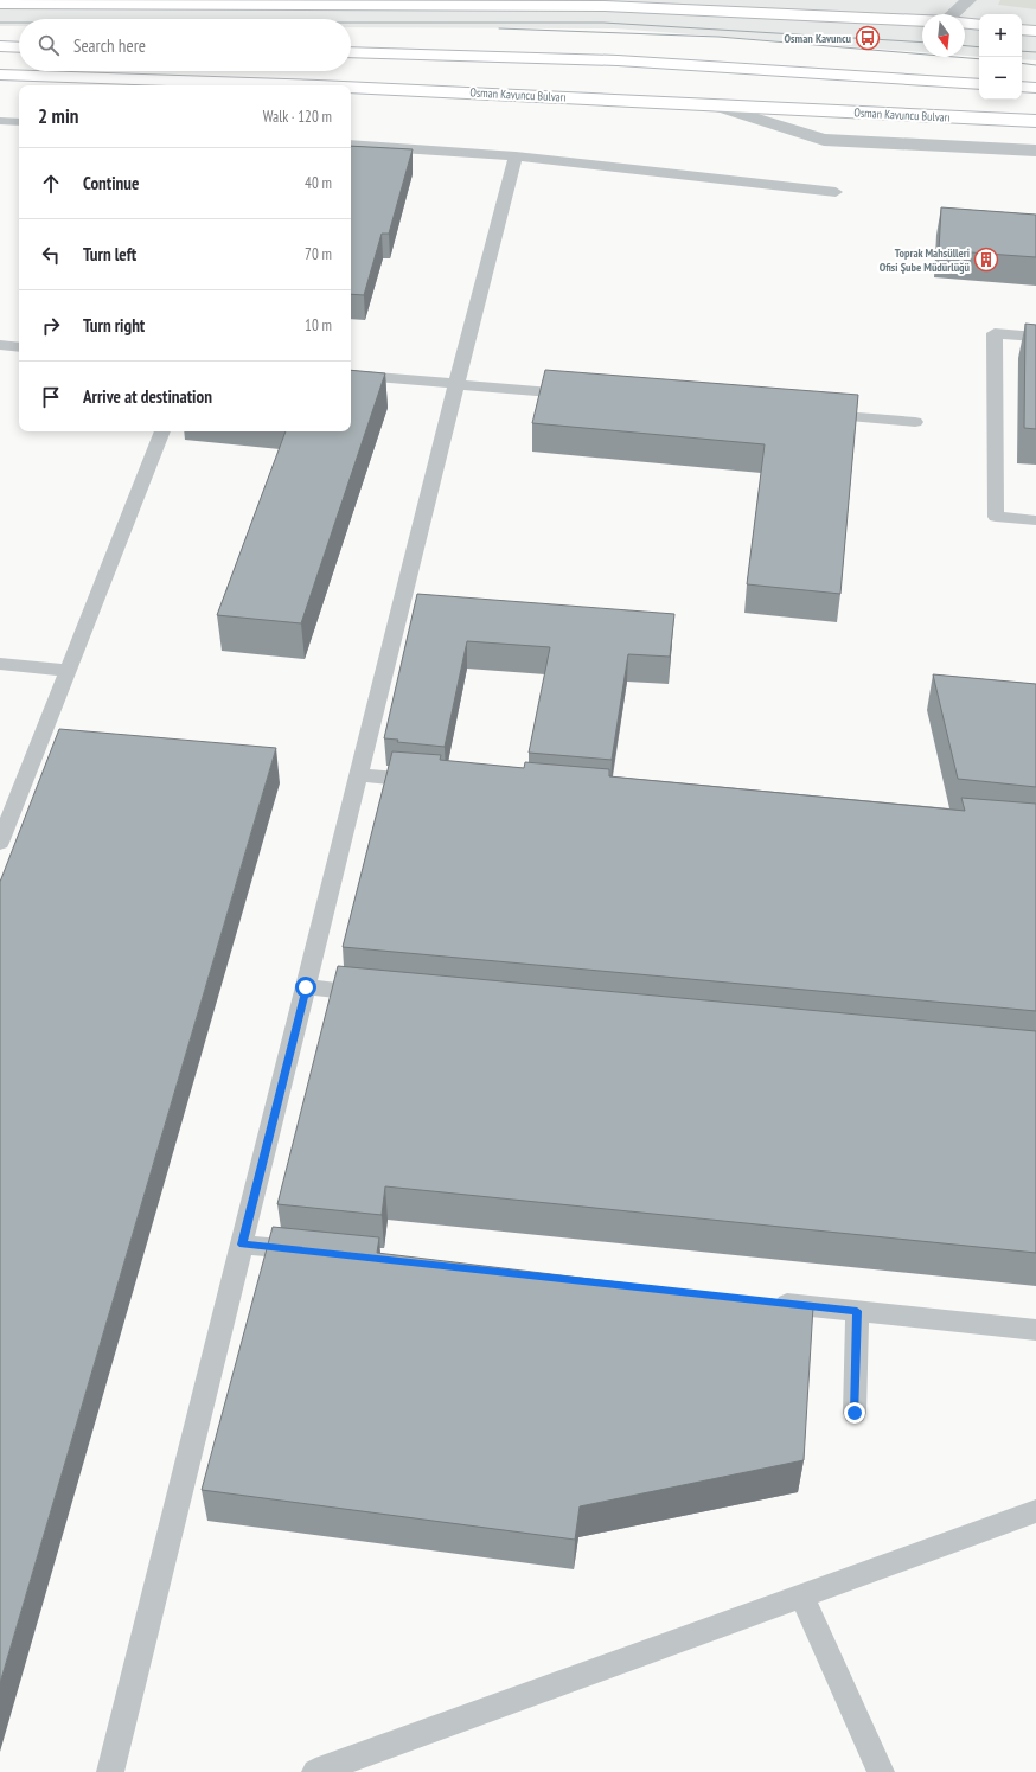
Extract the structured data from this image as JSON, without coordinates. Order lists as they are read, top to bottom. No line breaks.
{"streets":{"highway":["Osman Kavuncu Bulvarı"]},"places":{"bus stop":["Osman Kavuncu"],"building":["Toprak Mahsülleri Ofisi Şube Müdürlüğü"]},"north":"bottom","page":{"map_buttons":["+","−"],"search":"Search here","heading":["2 min","Walk · 120 m"],"list":[["Continue","40 m"],["Turn left","70 m"],["Turn right","10 m"],"Arrive at destination"]}}
